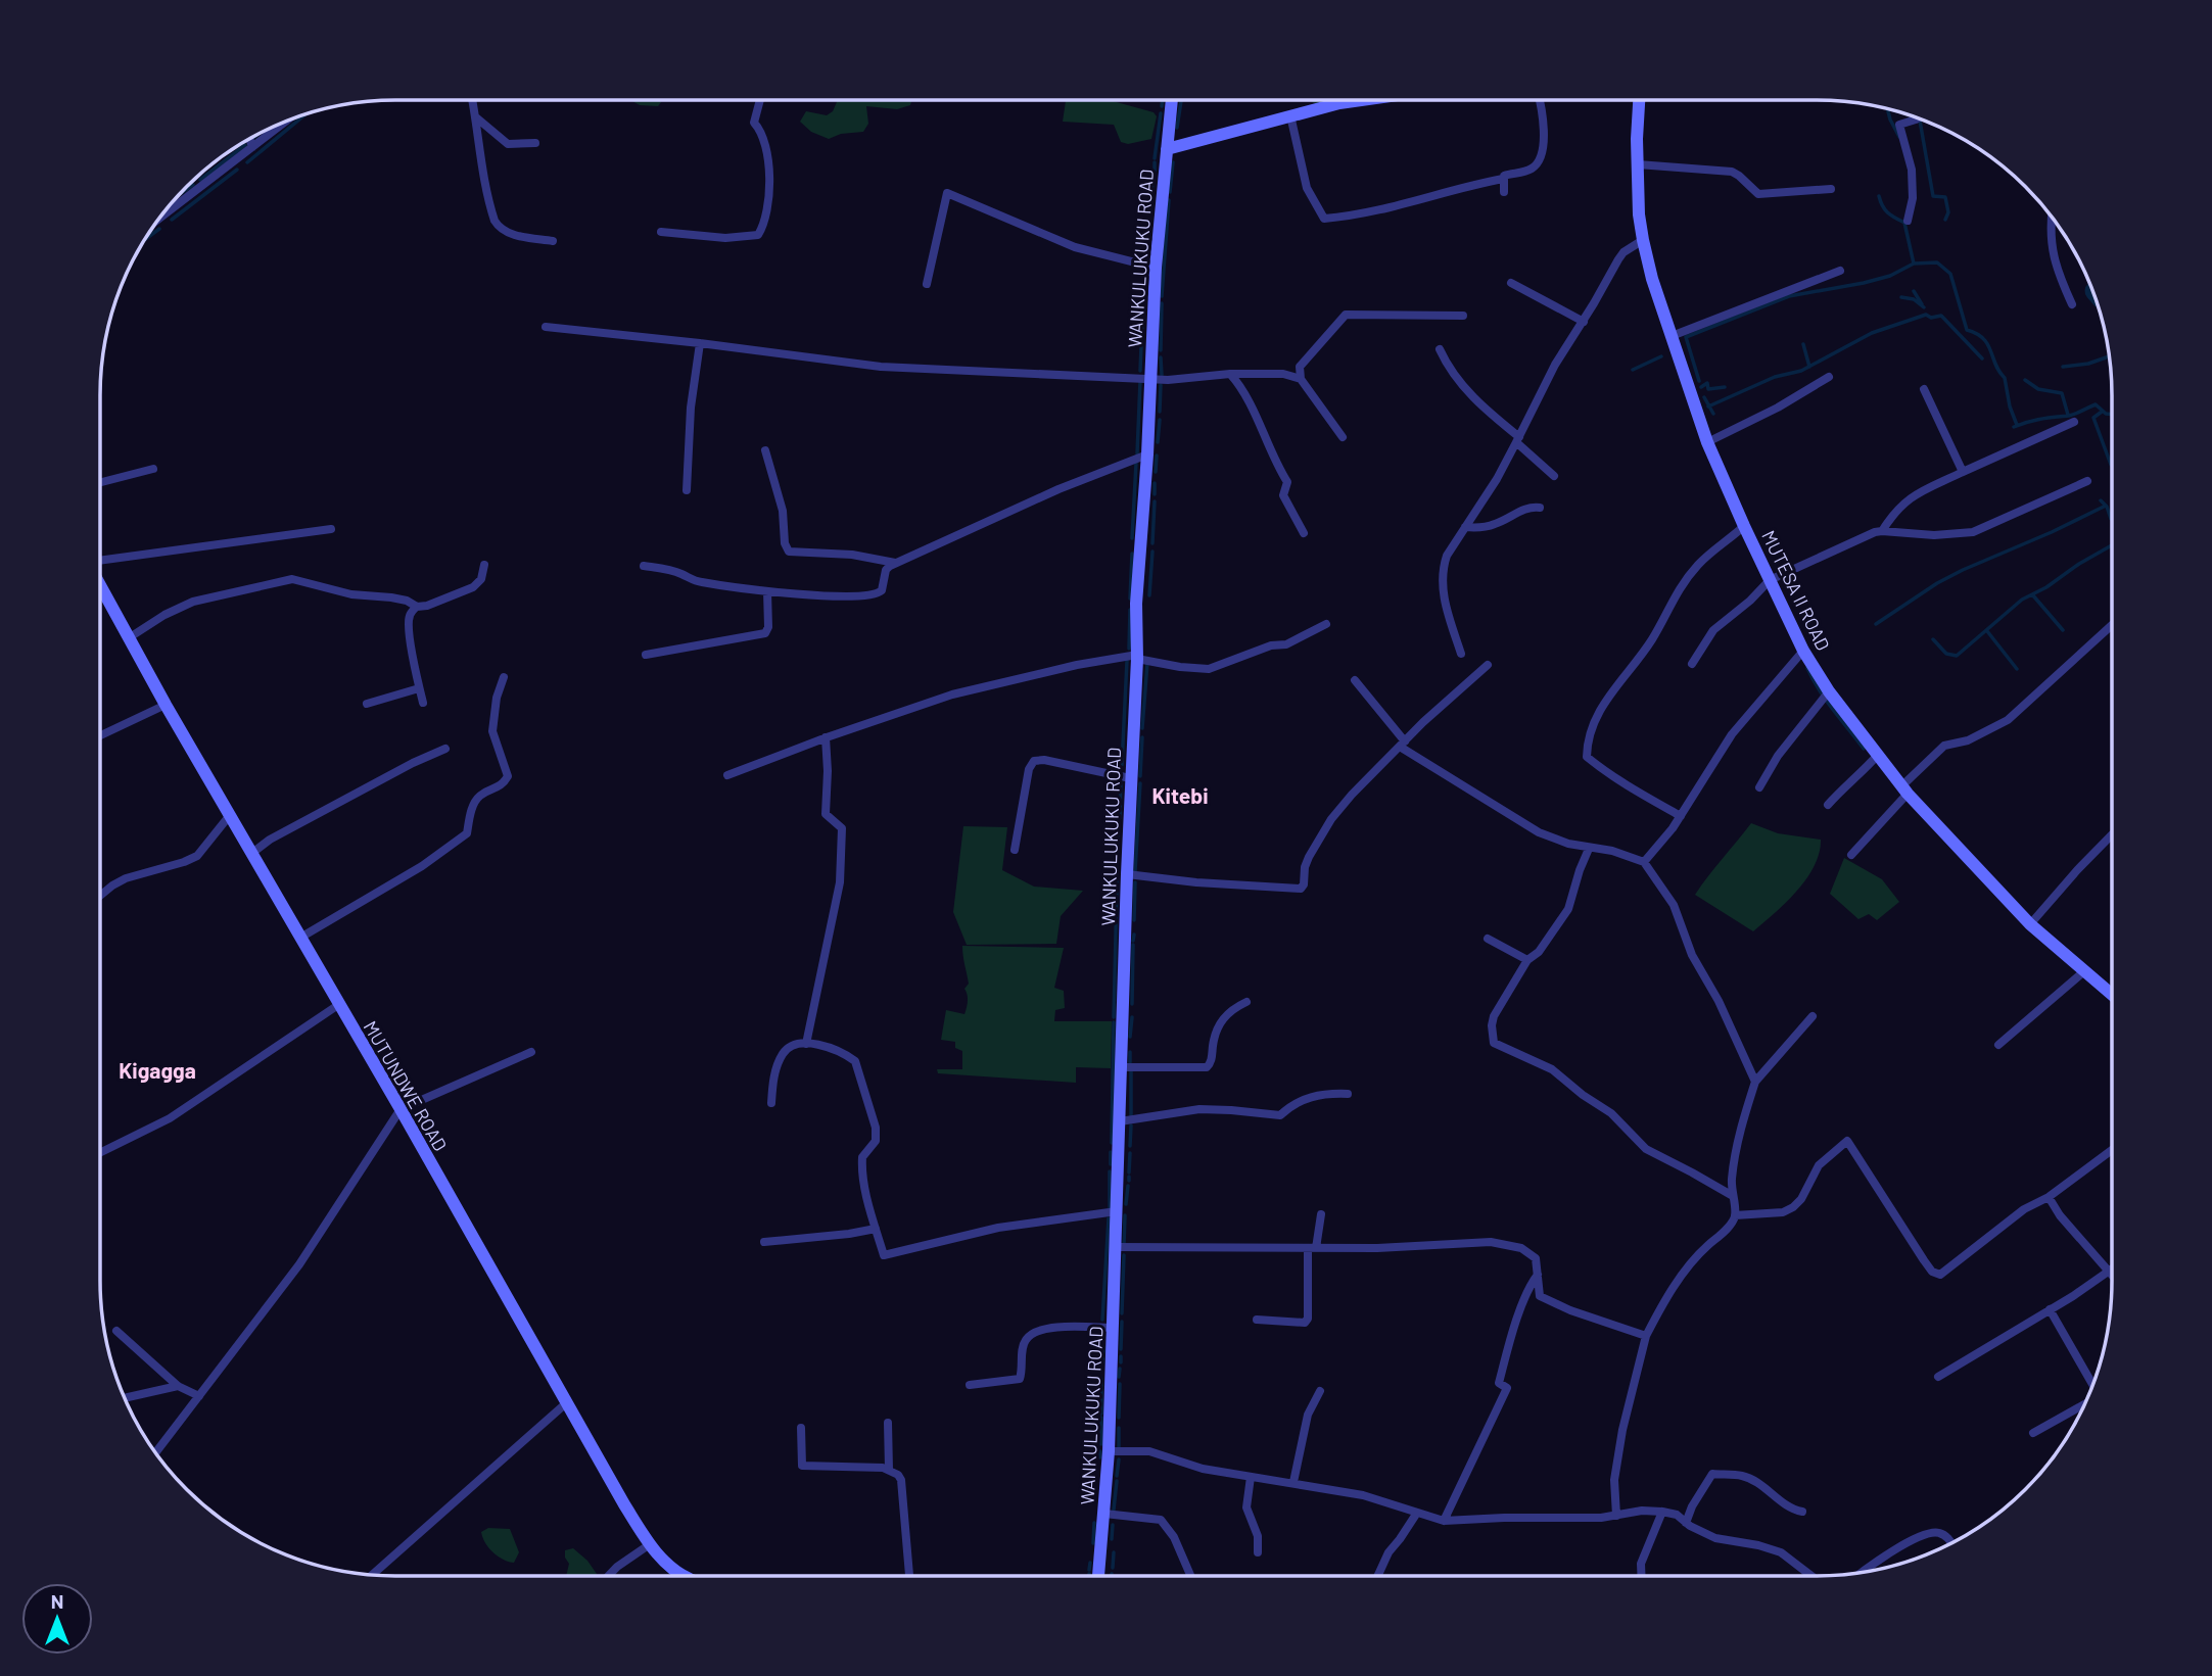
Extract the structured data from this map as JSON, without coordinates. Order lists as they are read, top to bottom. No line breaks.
{"streets":{"main road":["WANKULUKUKU ROAD","MUTESA II ROAD","MUTUNDWE ROAD"]},"districts":["Kitebi","Kigagga"],"north":"top"}
